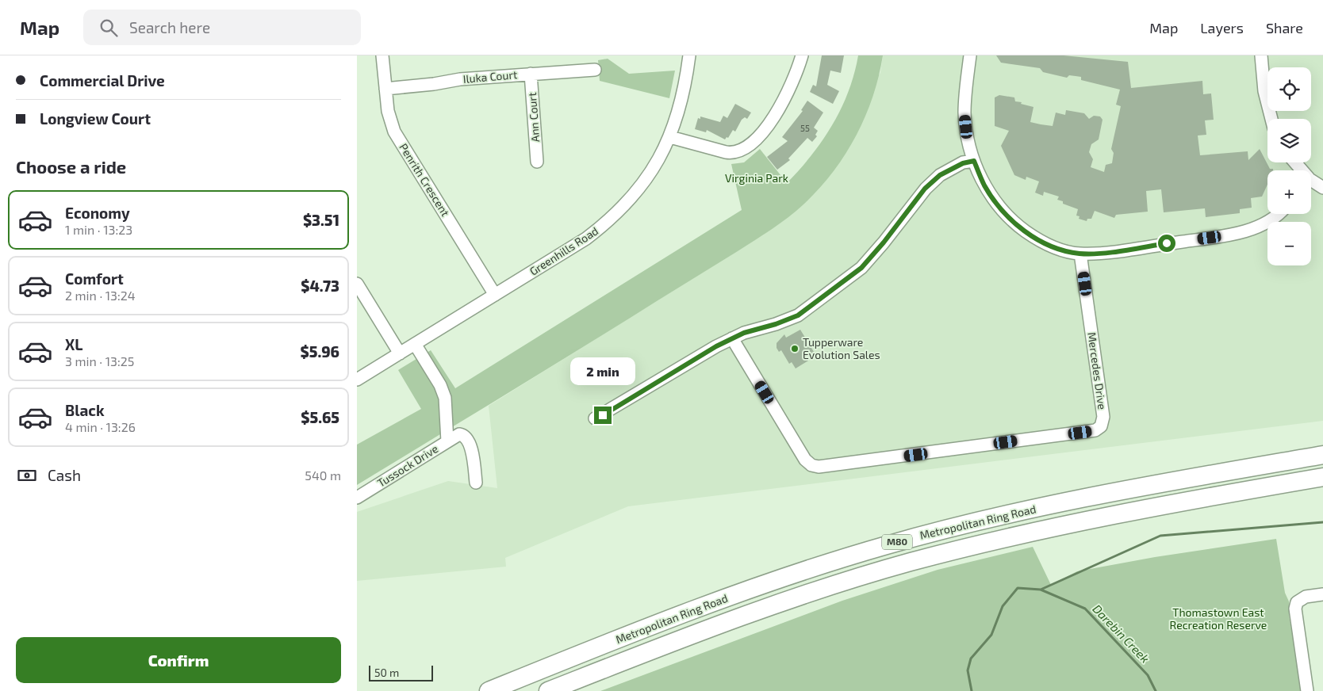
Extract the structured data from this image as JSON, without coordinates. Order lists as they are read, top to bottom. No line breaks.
{"streets":{"highway":["Metropolitan Ring Road","M80"],"street":["Iluka Court","Ann Court","Penrith Crescent","Greenhills Road","Mercedes Drive","Tussock Drive"]},"crossings":[["Iluka Court","Ann Court"],["Iluka Court","Penrith Crescent"],["Penrith Crescent","Greenhills Road"]],"water":["Darebin Creek"],"parks":["Virginia Park","Thomastown East Recreation Reserve"],"places":["Tupperware Evolution Sales"],"house_numbers":["55"],"scale_bar":"50 m","page":{"header":"Map","search":"Search here","nav":["Map","Layers","Share"],"banner":["Commercial Drive","Longview Court"],"map_buttons":["+","−"],"heading":"Choose a ride","list":[{"name":"Economy","note":"1 min · 13:23","value":"$3.51"},{"name":"Comfort","note":"2 min · 13:24","value":"$4.73"},{"name":"XL","note":"3 min · 13:25","value":"$5.96"},{"name":"Black","note":"4 min · 13:26","value":"$5.65"}],"bubble":"2 min","pay":["Cash","540 m"],"buttons":"Confirm","scale":"50 m"}}
